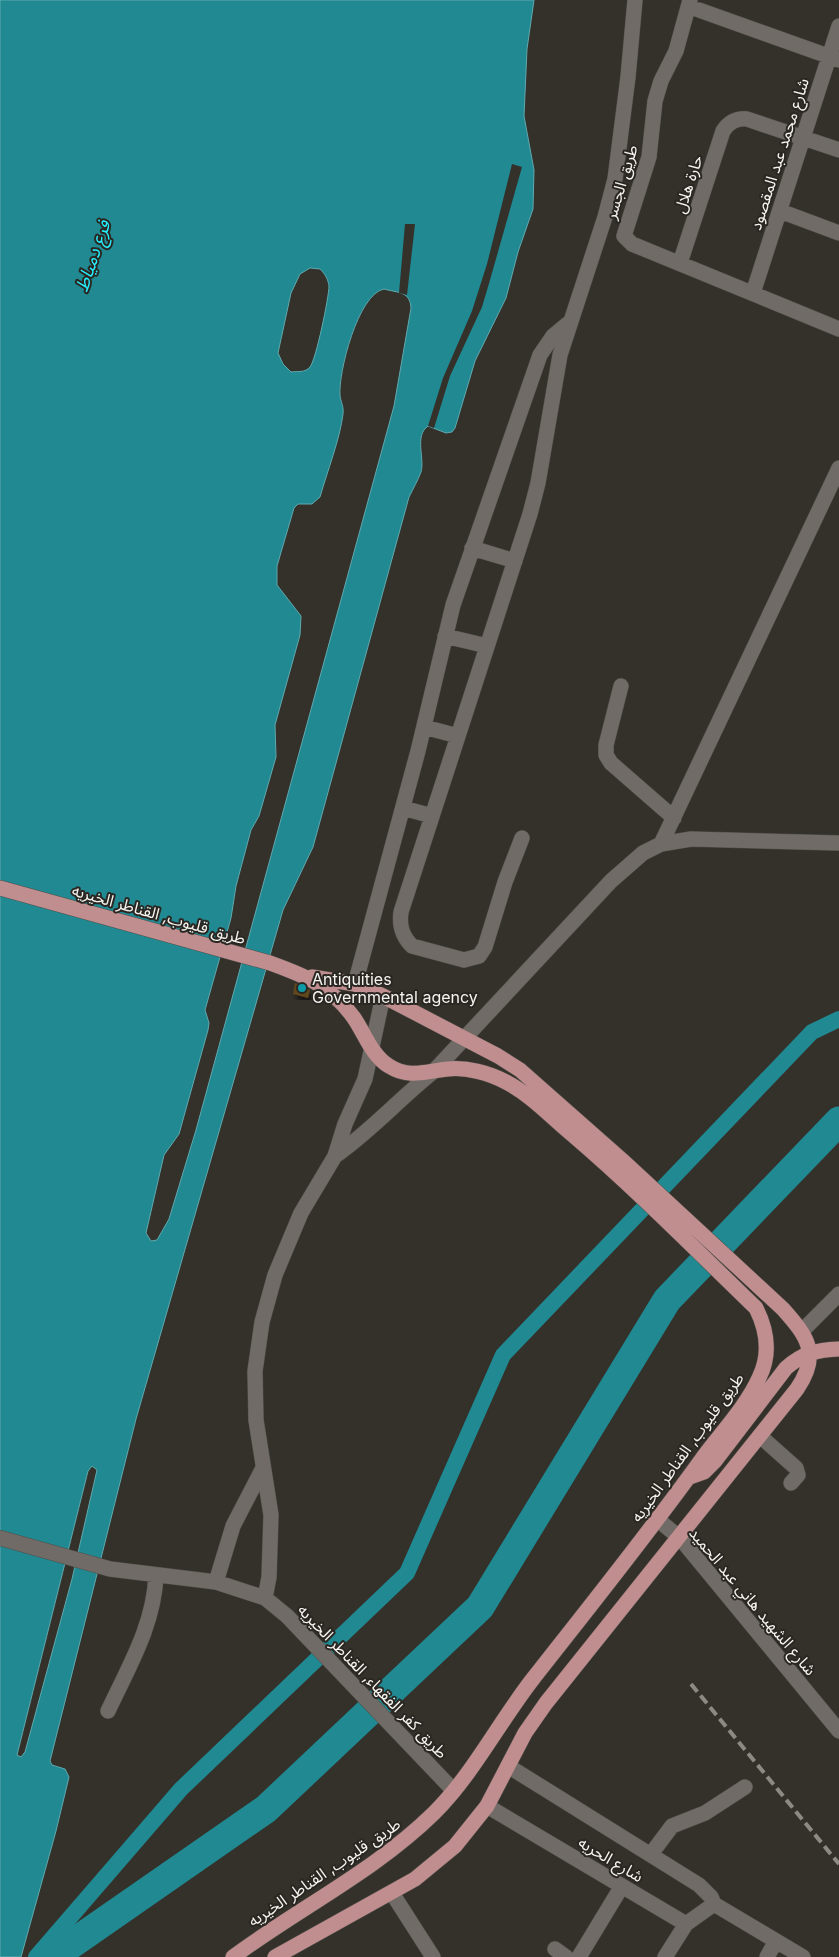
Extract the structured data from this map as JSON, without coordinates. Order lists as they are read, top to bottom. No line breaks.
{"streets":{"main road":["طريق قليوب, القناطر الخيريه"],"street":["شارع محمد عبد المقصود","طريق الجسر","حارة هلال","شارع الشهيد هاني عبد الحميد","طريق كفر الفقهاء, القناطر الخيريه","شارع الحريه"]},"crossings":[["شارع محمد عبد المقصود","طريق الجسر"],["شارع محمد عبد المقصود","حارة هلال"],["طريق الجسر","حارة هلال"],["طريق قليوب, القناطر الخيريه","شارع الشهيد هاني عبد الحميد"],["طريق قليوب, القناطر الخيريه","طريق كفر الفقهاء, القناطر الخيريه"]],"water":["فرع دمياط"],"places":["Antiquities Governmental agency"]}
